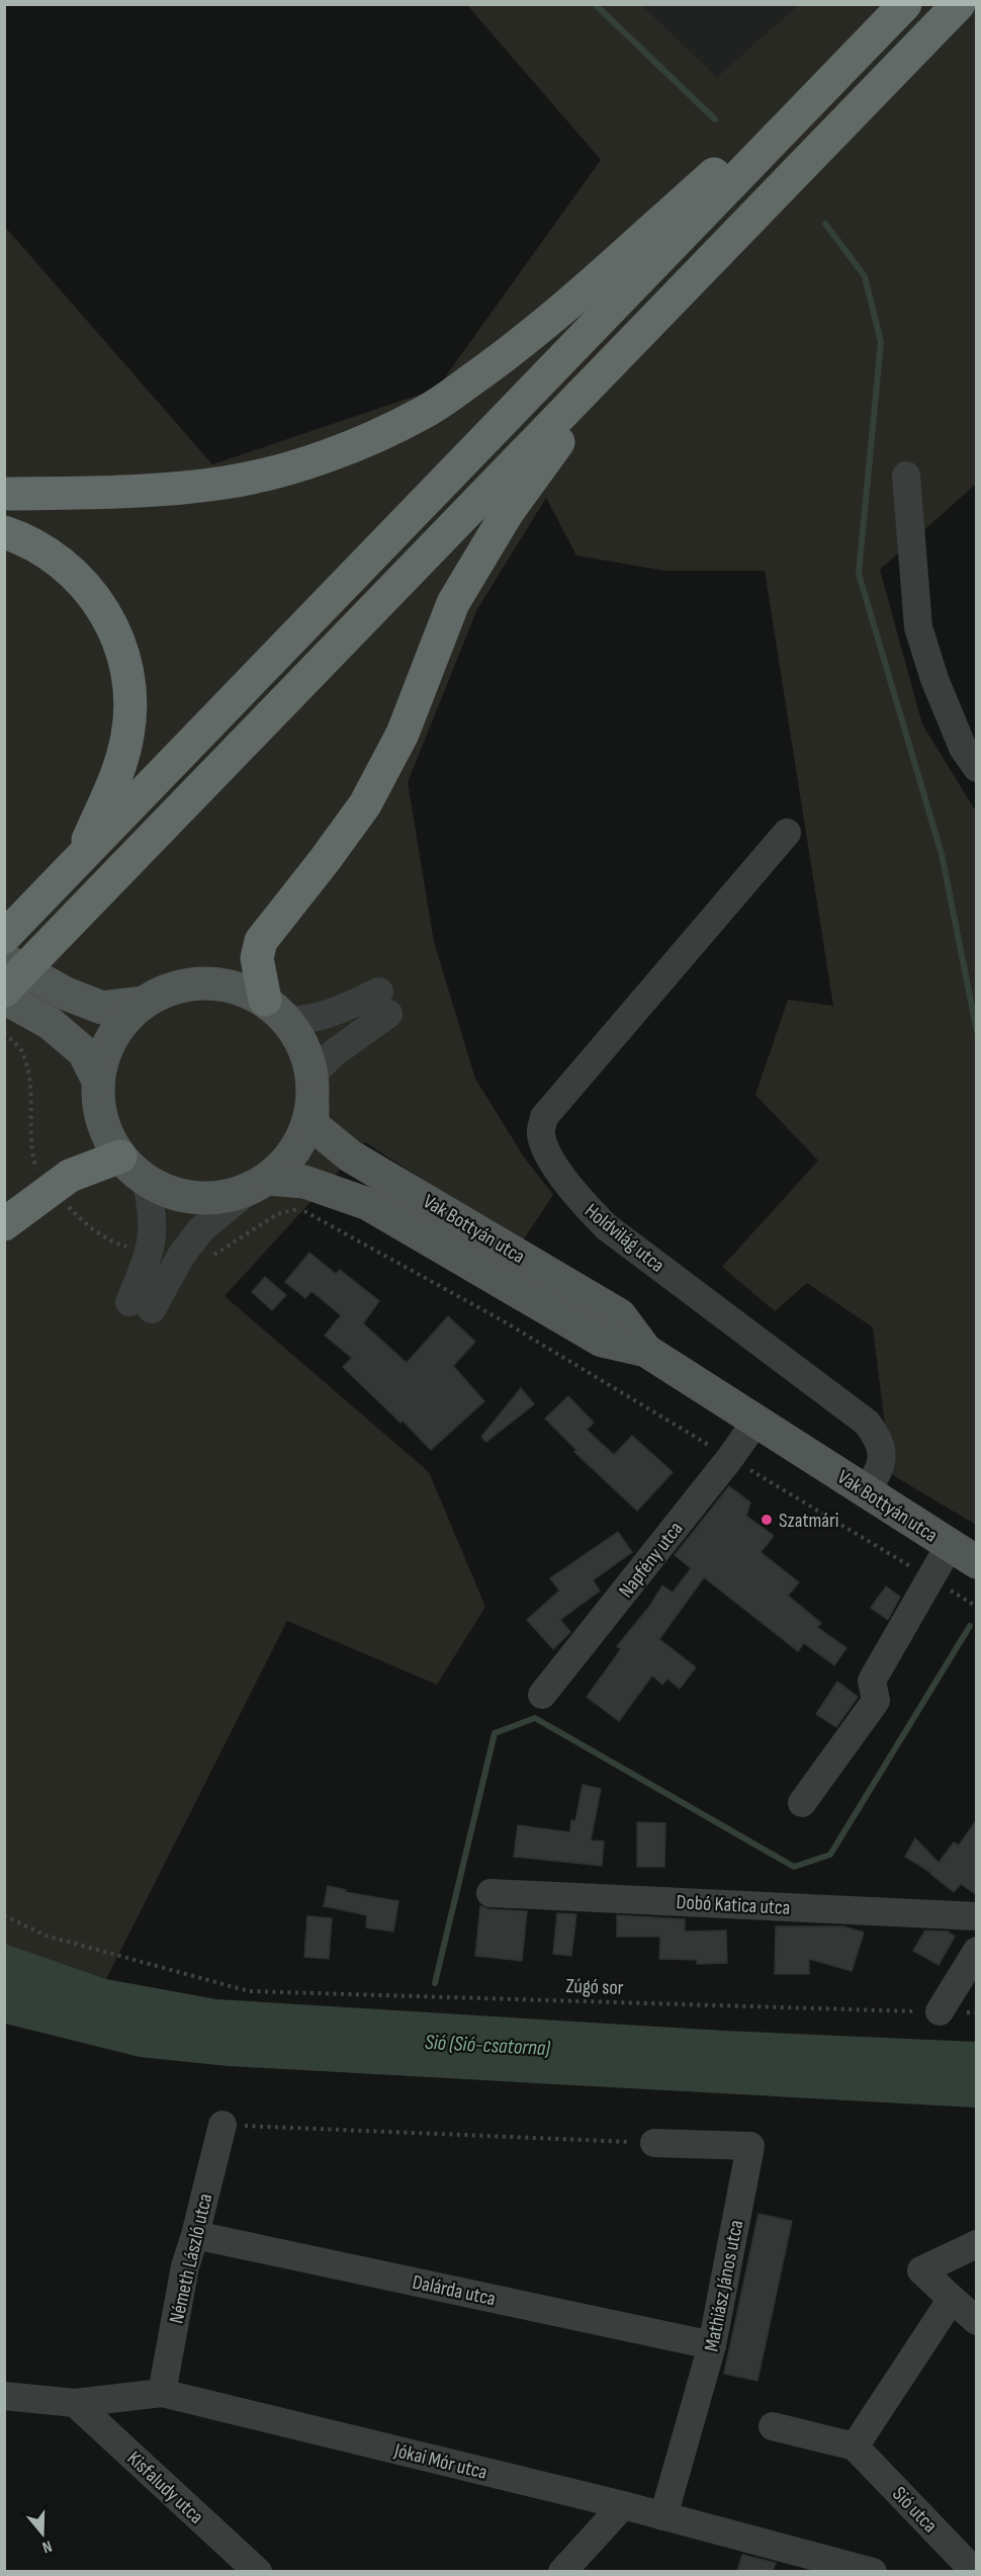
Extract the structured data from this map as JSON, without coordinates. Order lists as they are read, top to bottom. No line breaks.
{"streets":{"main road":["Vak Bottyán utca"],"street":["Holdvilág utca","Napfény utca","Dobó Katica utca","Németh László utca","Mathiász János utca","Dalárda utca","Jókai Mór utca","Kisfaludy utca","Sió utca"],"path":["Zúgó sor"]},"crossings":[["Vak Bottyán utca","Holdvilág utca"],["Vak Bottyán utca","Napfény utca"],["Németh László utca","Dalárda utca"],["Németh László utca","Jókai Mór utca"],["Mathiász János utca","Dalárda utca"],["Mathiász János utca","Jókai Mór utca"],["Jókai Mór utca","Kisfaludy utca"]],"water":["Sió (Sió-csatorna)"],"places":["Szatmári"],"north":"bottom"}
